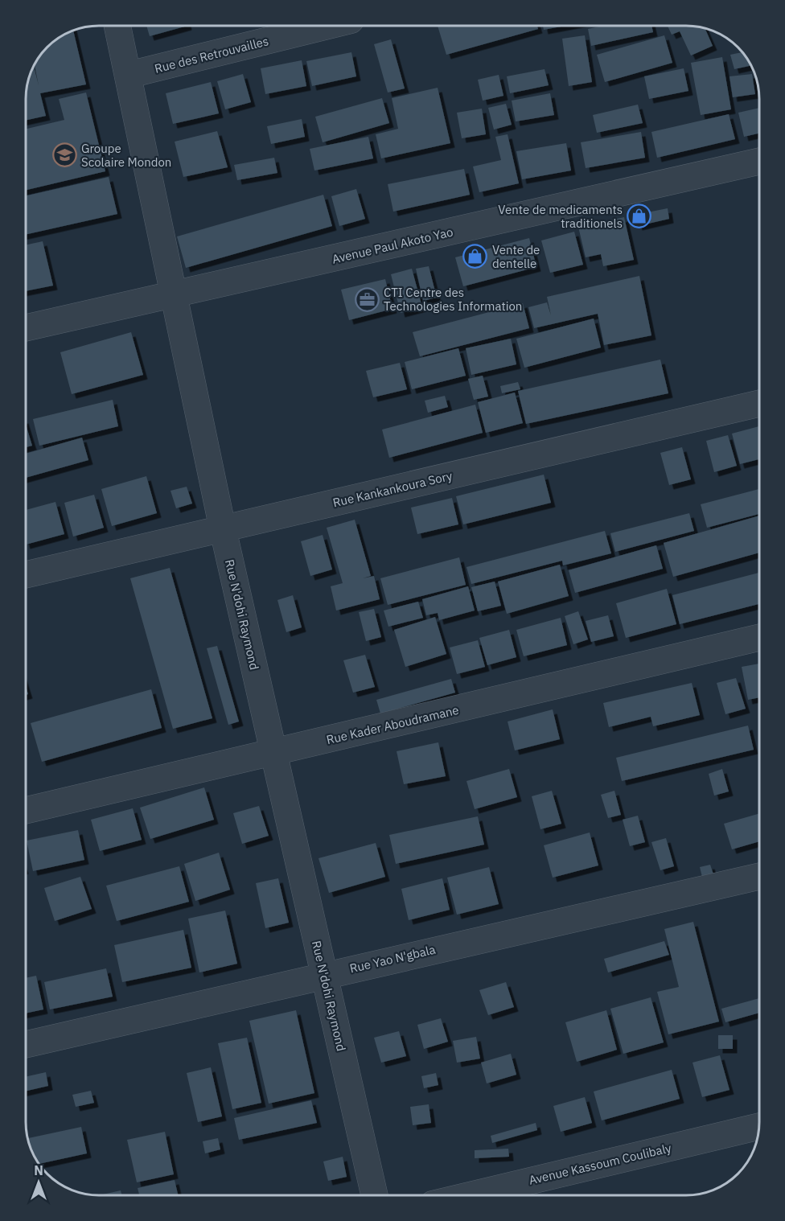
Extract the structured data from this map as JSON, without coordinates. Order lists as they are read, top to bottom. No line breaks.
{"streets":{"street":["Rue des Retrouvailles","Avenue Paul Akoto Yao","Rue Kankankoura Sory","Rue N'dohi Raymond","Rue Kader Aboudramane","Rue Yao N'gbala","Avenue Kassoum Coulibaly"]},"crossings":[["Rue des Retrouvailles","Rue N'dohi Raymond"],["Avenue Paul Akoto Yao","Rue N'dohi Raymond"],["Rue Kankankoura Sory","Rue N'dohi Raymond"],["Rue N'dohi Raymond","Rue Kader Aboudramane"],["Rue N'dohi Raymond","Rue Yao N'gbala"]],"places":{"school or university":["Groupe Scolaire Mondon"],"shop":["Vente de medicaments traditionels","Vente de dentelle"],"office":["CTI Centre des Technologies Information"]},"north":"top"}
